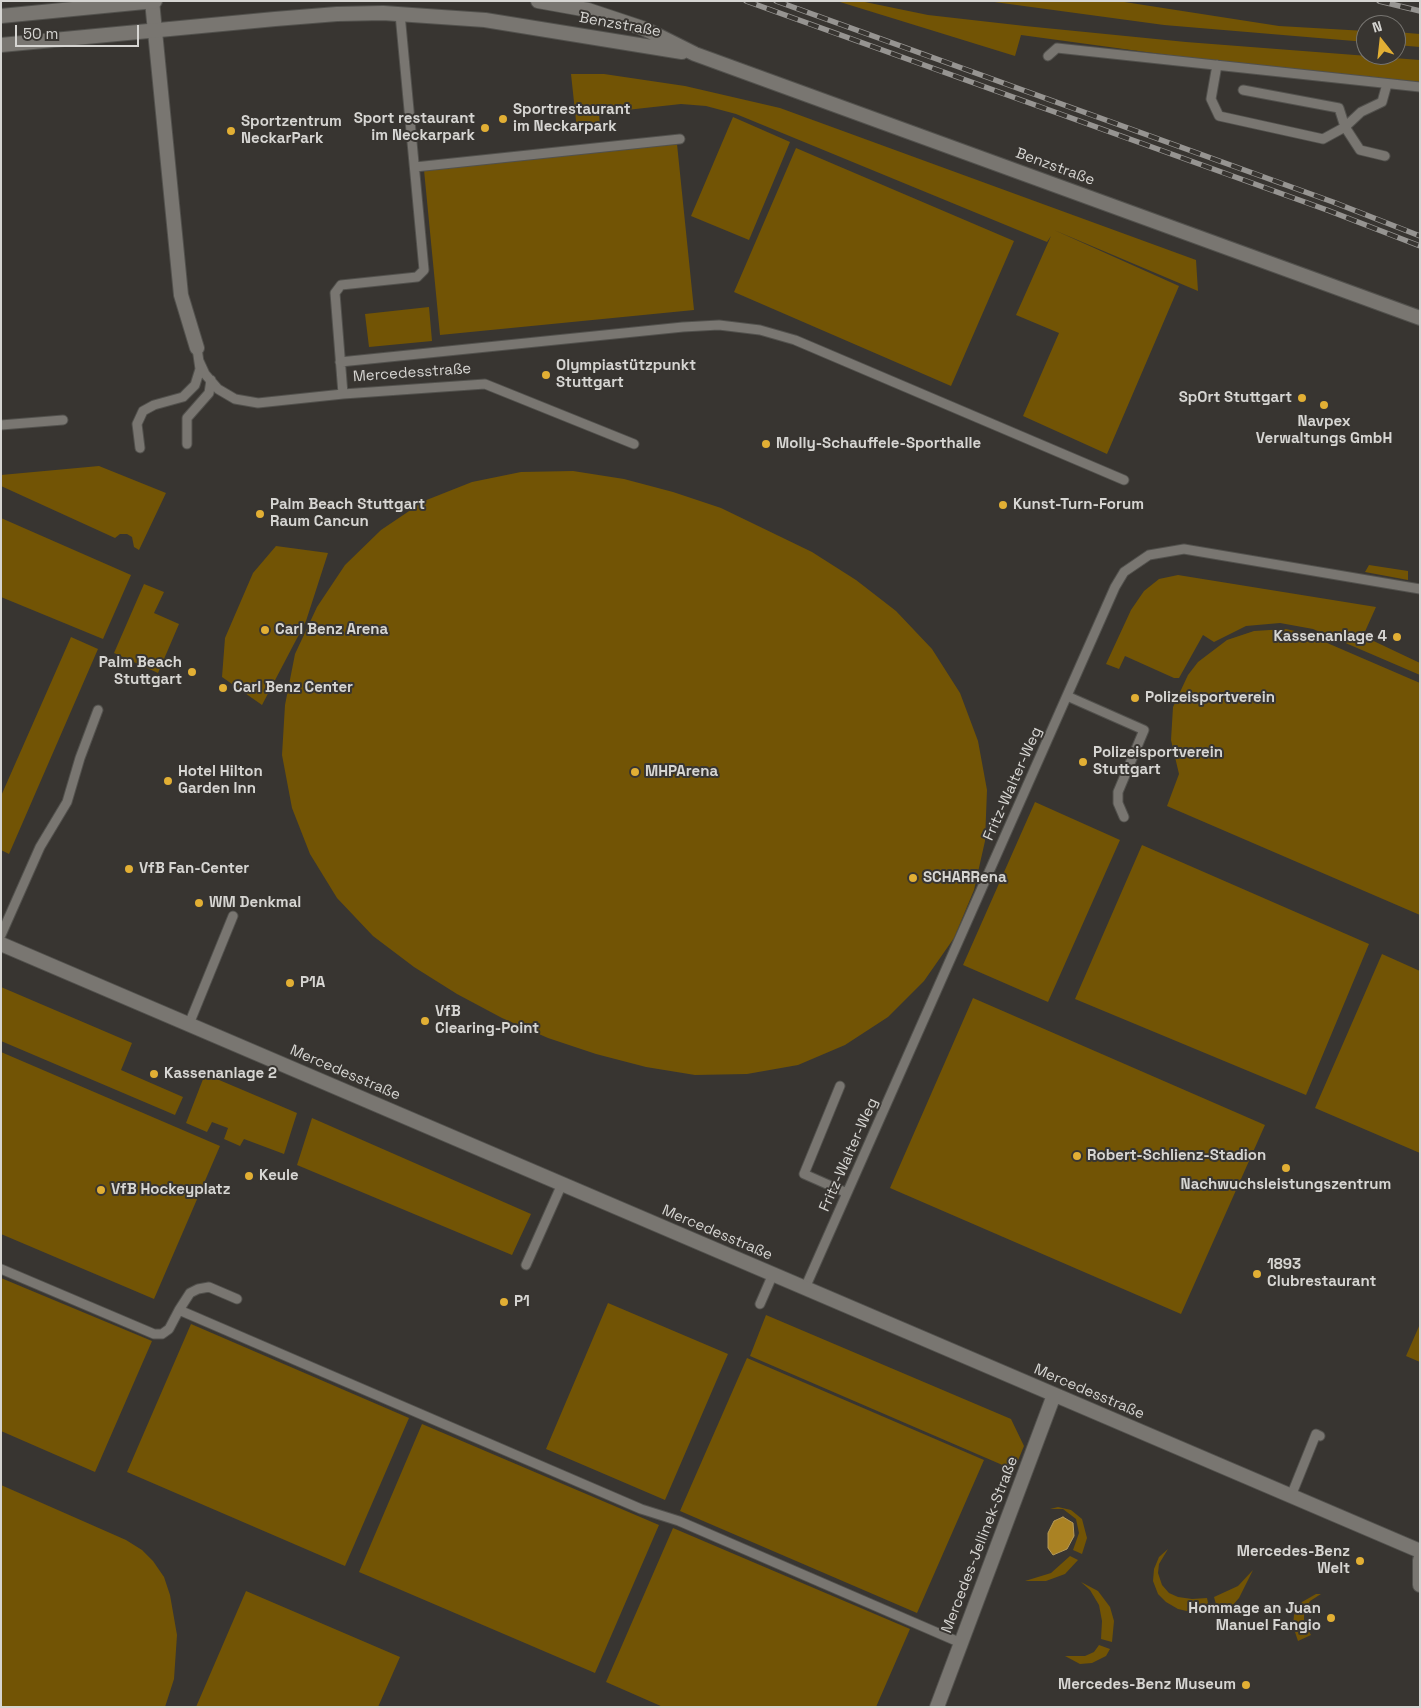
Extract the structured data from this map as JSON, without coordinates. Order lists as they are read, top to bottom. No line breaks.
{"streets":{"street":["Benzstraße","Mercedesstraße","Mercedes-Jellinek-Straße"],"lane":["Fritz-Walter-Weg"]},"crossings":[["Mercedesstraße","Fritz-Walter-Weg"],["Mercedesstraße","Mercedes-Jellinek-Straße"]],"places":["Sportrestaurant im Neckarpark","Sport restaurant im Neckarpark","Sportzentrum NeckarPark","Olympiastützpunkt Stuttgart","SpOrt Stuttgart","Navpex Verwaltungs GmbH","Molly-Schauffele-Sporthalle","Kunst-Turn-Forum","Palm Beach Stuttgart Raum Cancun","Carl Benz Arena","Kassenanlage 4","Palm Beach Stuttgart","Carl Benz Center","Polizeisportverein","Polizeisportverein Stuttgart","MHPArena","Hotel Hilton Garden Inn","VfB Fan-Center","SCHARRena","WM Denkmal","P1A","VfB Clearing-Point","Kassenanlage 2","Robert-Schlienz-Stadion","Nachwuchsleistungszentrum","Keule","VfB Hockeyplatz","1893 Clubrestaurant","P1","Mercedes-Benz Welt","Hommage an Juan Manuel Fangio","Mercedes-Benz Museum"],"scale_bar":"50 m","north":"top"}
